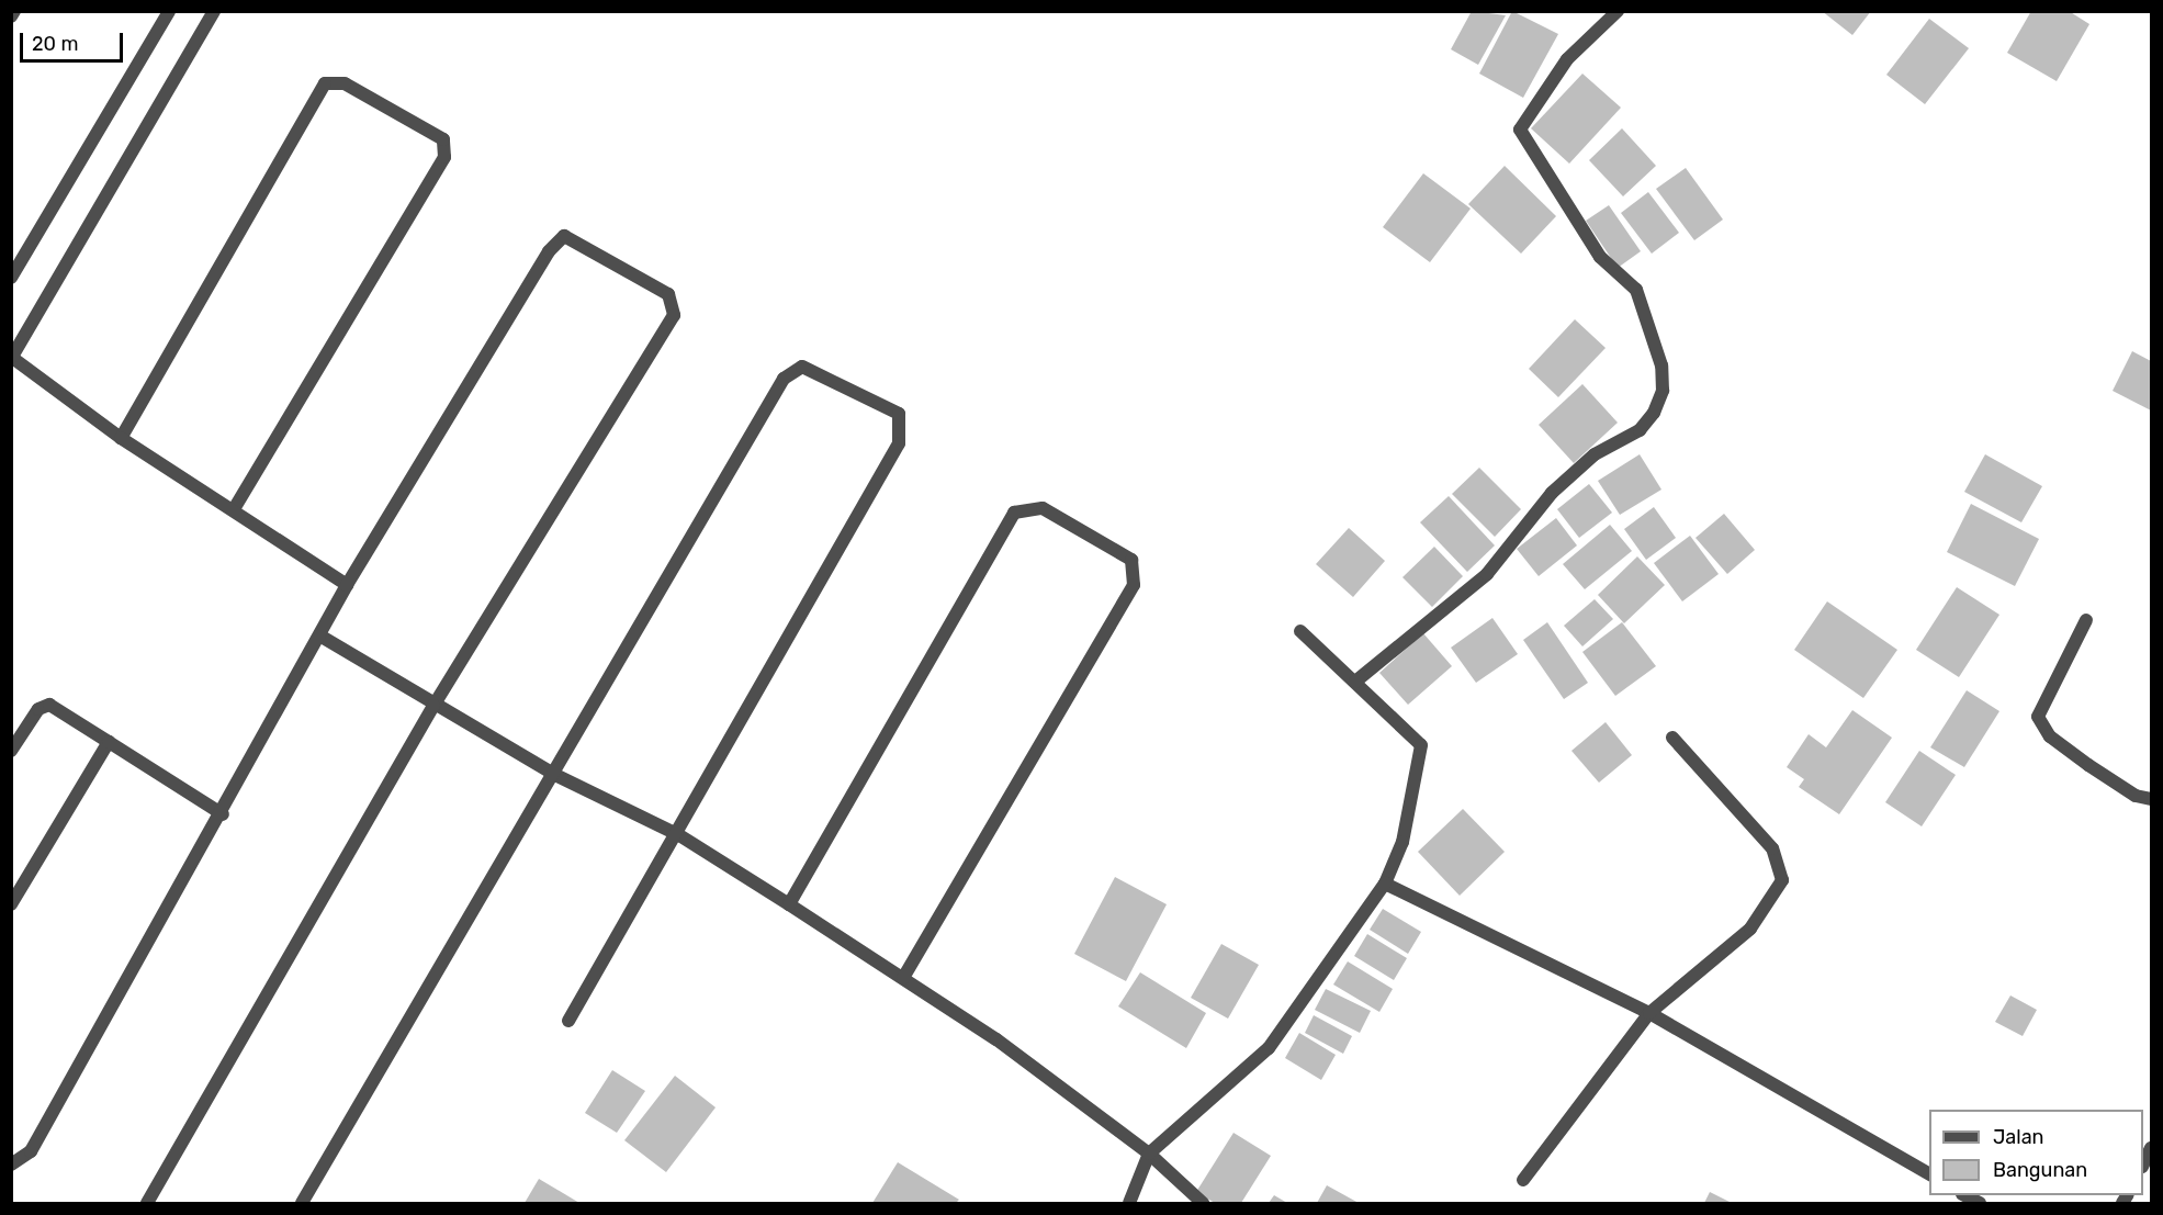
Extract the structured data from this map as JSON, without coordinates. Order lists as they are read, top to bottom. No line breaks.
{"legend":["Jalan","Bangunan"],"scale_bar":"20 m"}
